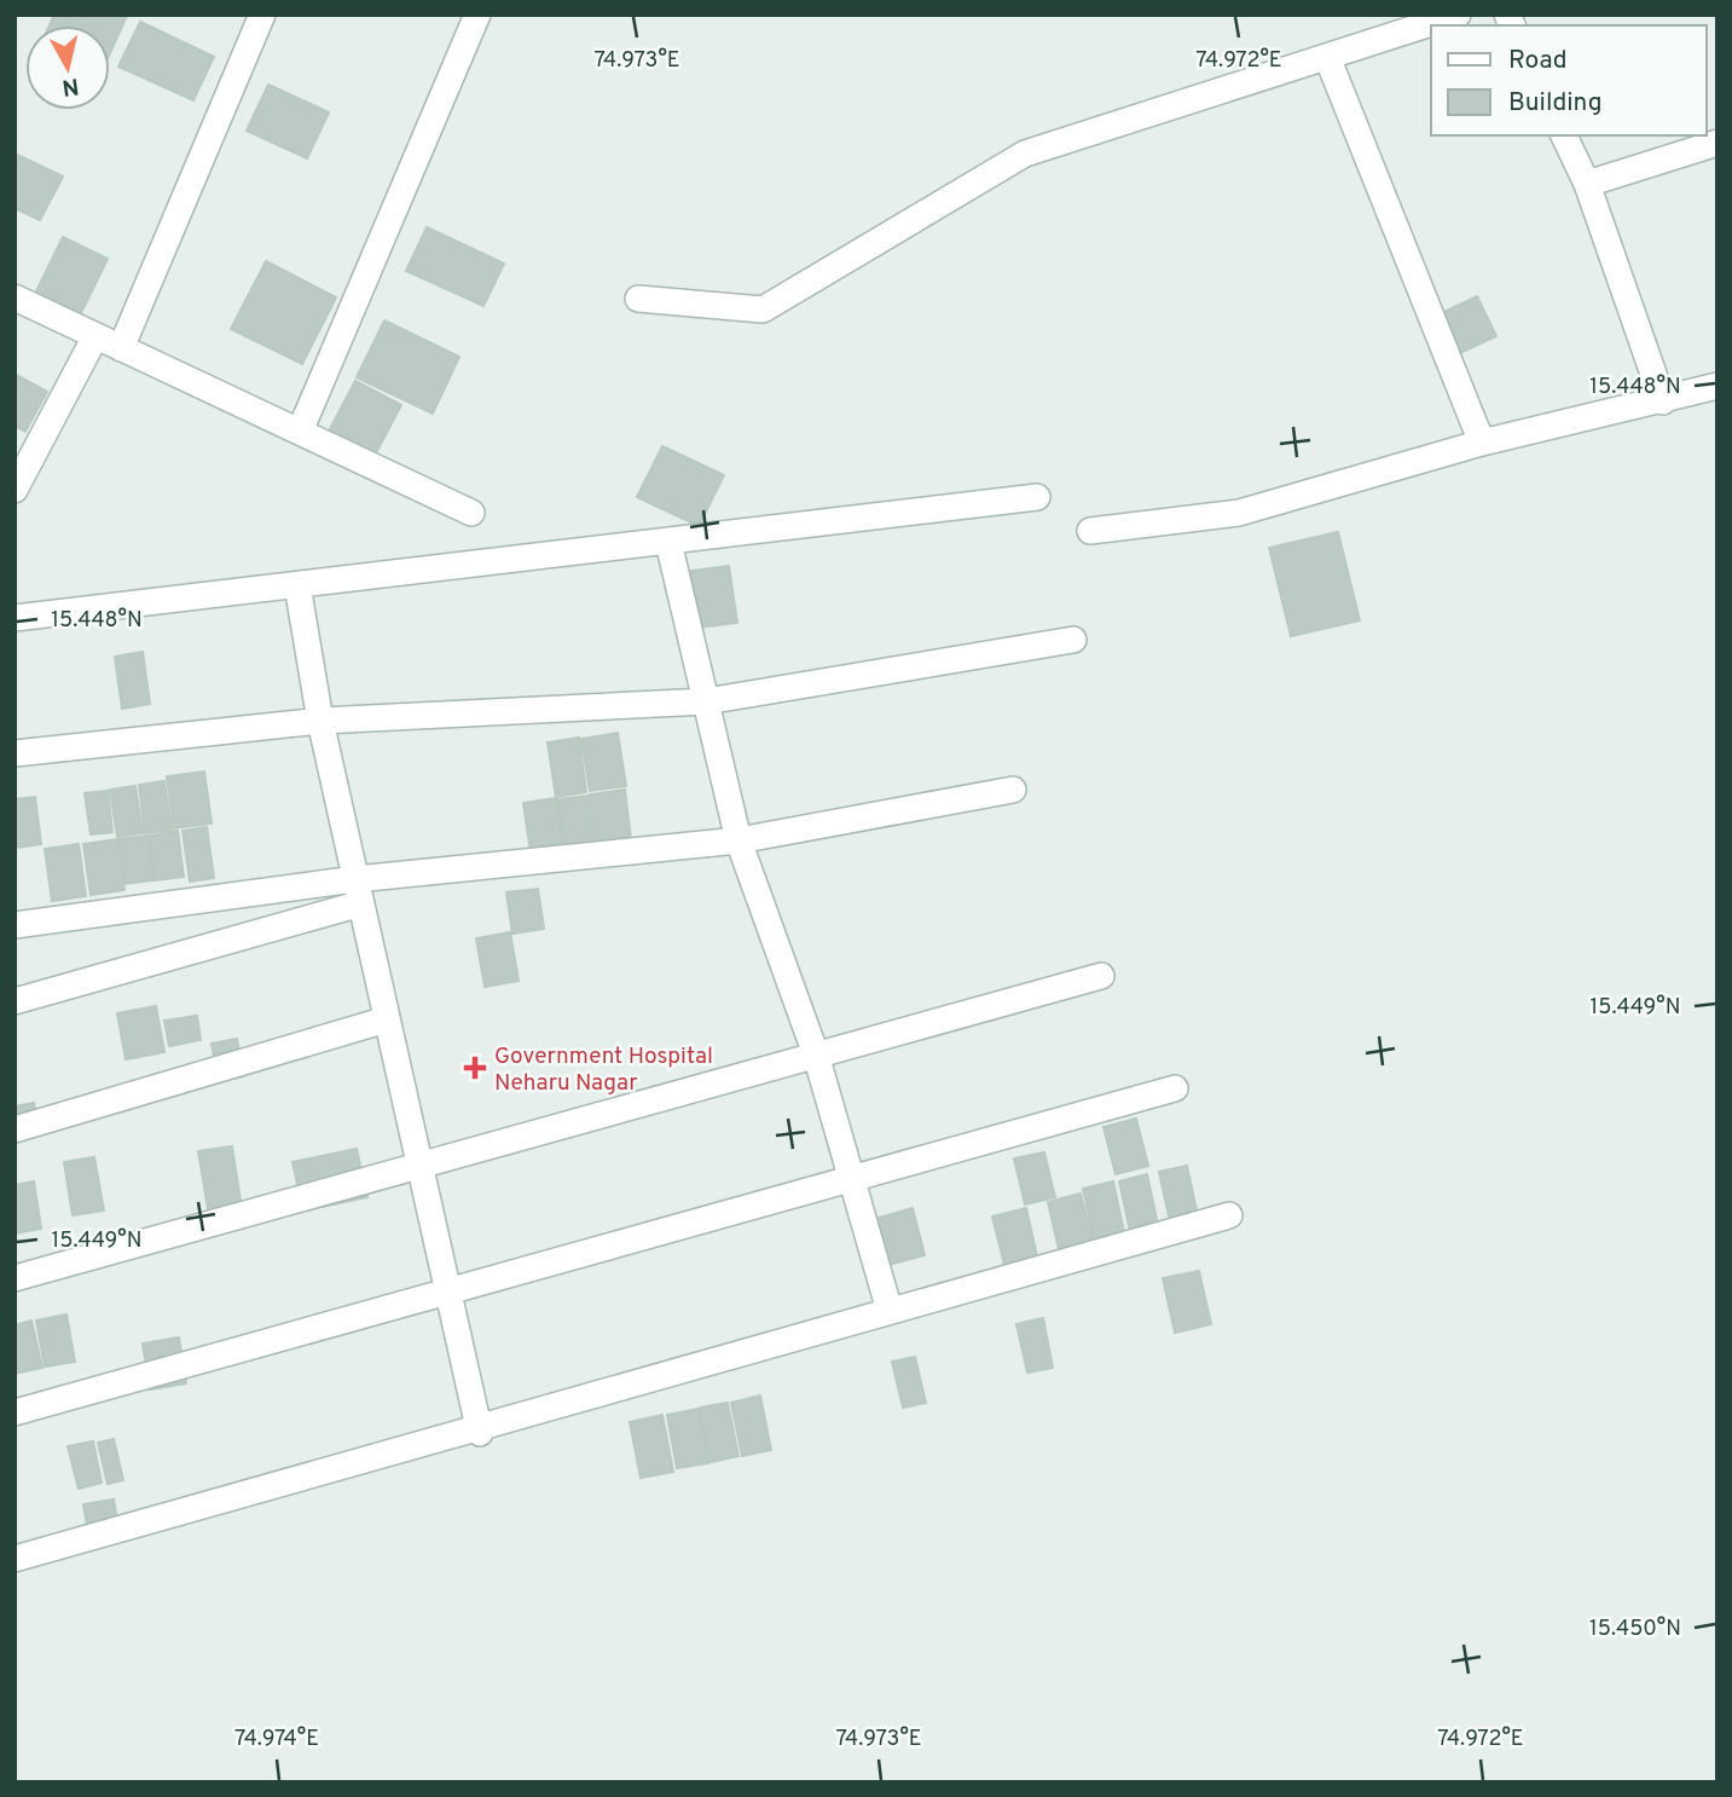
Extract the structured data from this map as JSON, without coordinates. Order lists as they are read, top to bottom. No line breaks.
{"places":{"health":["Government Hospital Neharu Nagar"]},"legend":["Road","Building"],"north":"bottom","coordinates":["74.973°E","74.972°E","15.448°N","15.449°N","15.450°N","74.974°E"]}
